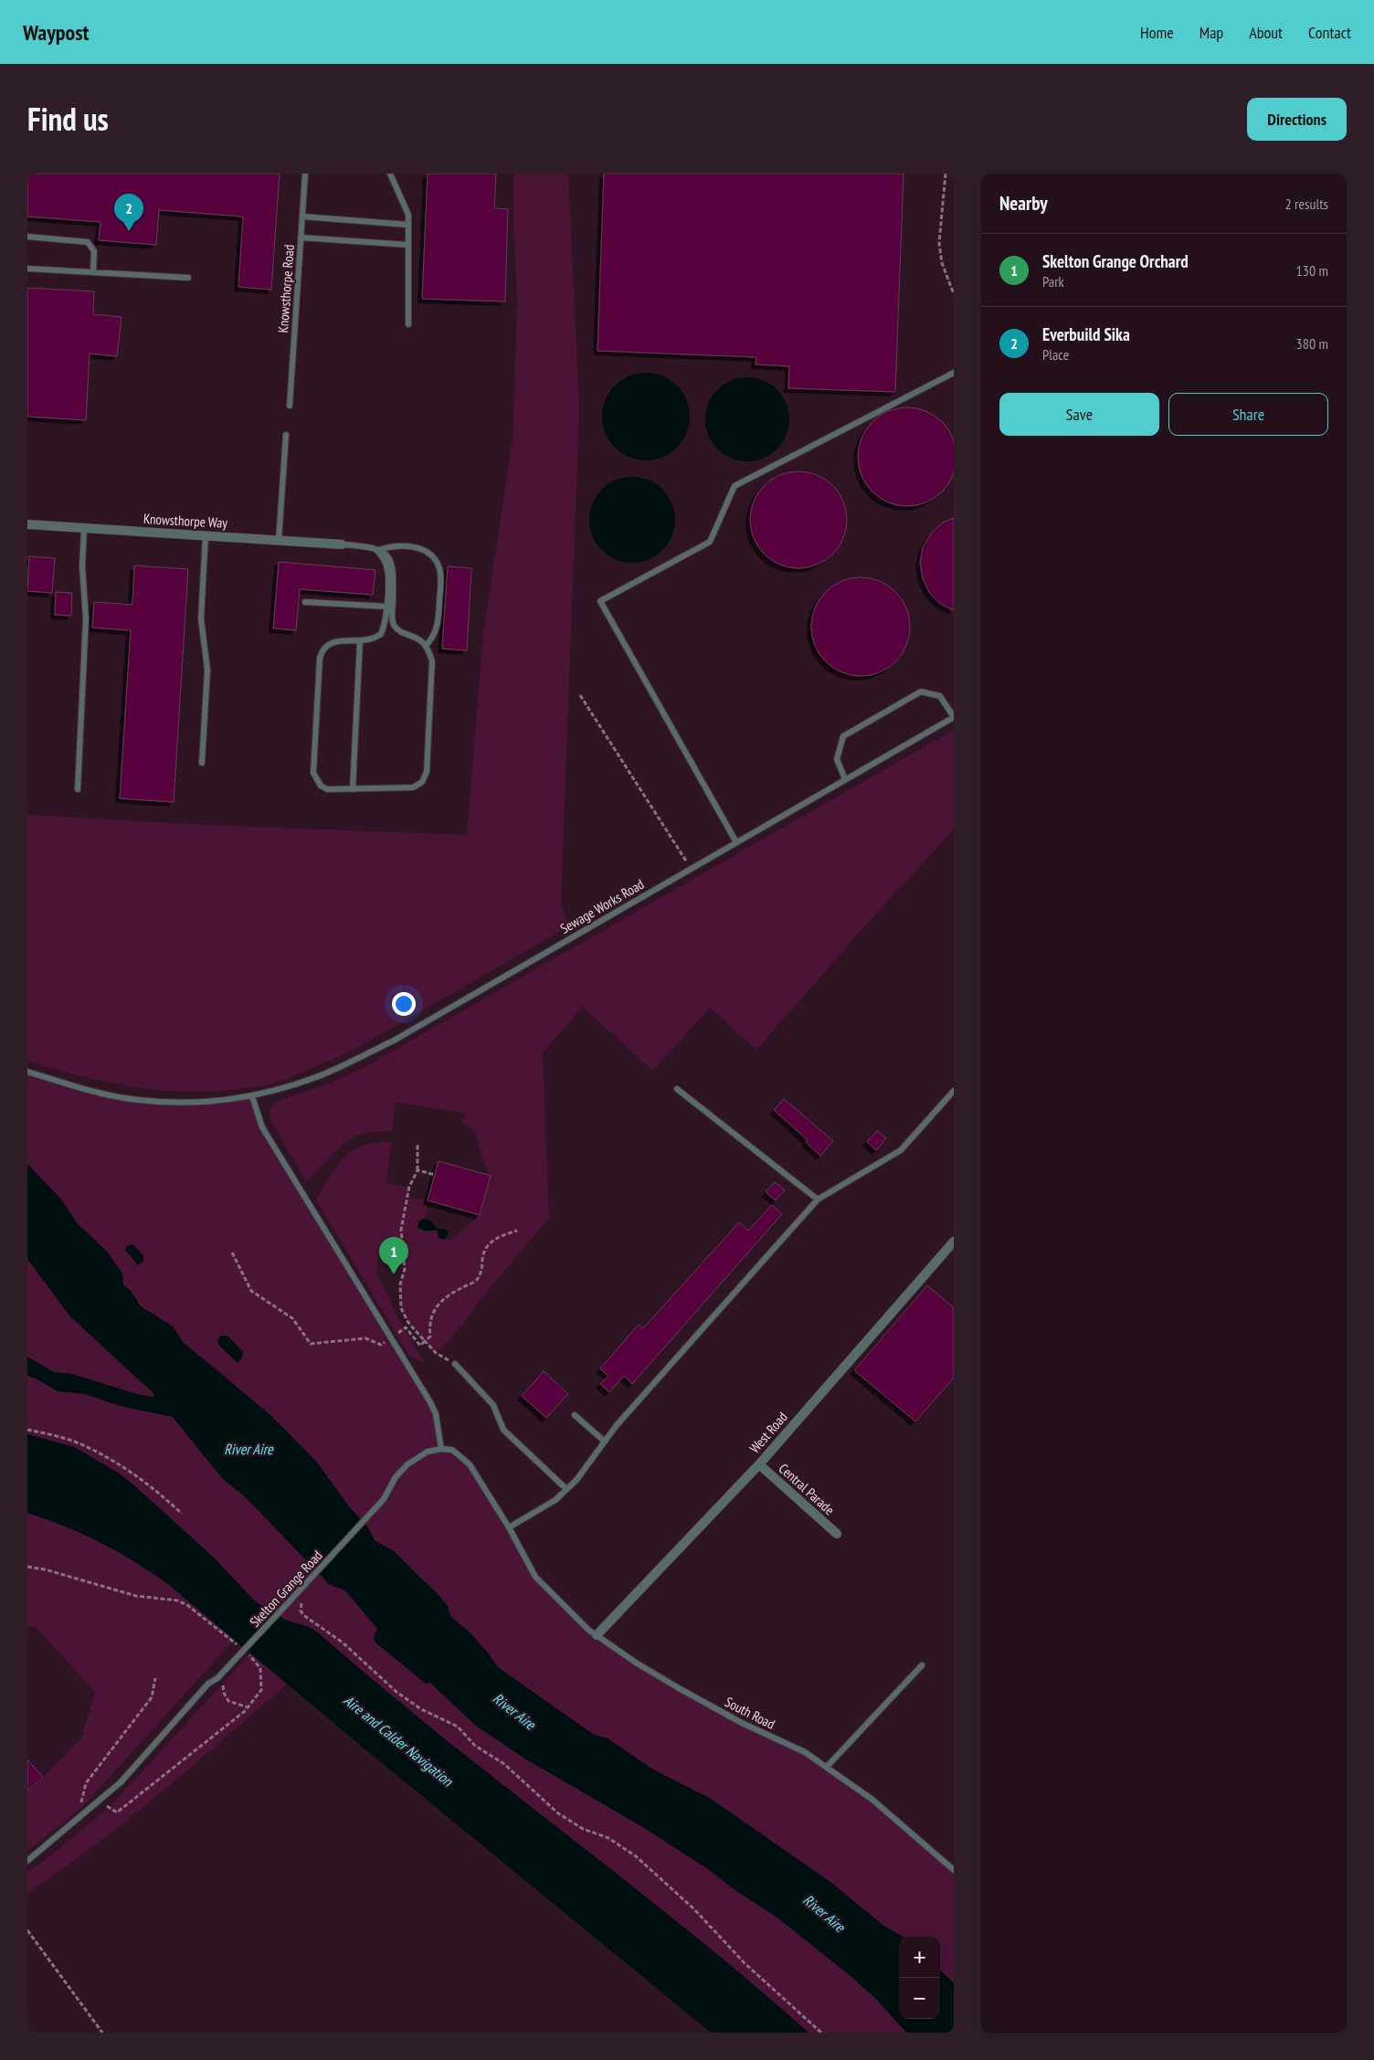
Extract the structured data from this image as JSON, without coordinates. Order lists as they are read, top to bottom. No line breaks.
{"streets":{"street":["Knowsthorpe Way","West Road","Central Parade"],"lane":["Knowsthorpe Road","Sewage Works Road","Skelton Grange Road","South Road"]},"crossings":[["West Road","Central Parade"],["West Road","South Road"]],"water":["River Aire","Aire and Calder Navigation"],"page":{"header":"Waypost","nav":["Home","Map","About","Contact"],"title":"Find us","buttons":["Directions",["Save","Share"]],"heading":["Nearby","2 results"],"pins":["2","1"],"list":[{"mark":"1","name":"Skelton Grange Orchard","note":"Park","value":"130 m"},{"mark":"2","name":"Everbuild Sika","note":"Place","value":"380 m"}],"map_buttons":["+","−"]}}
